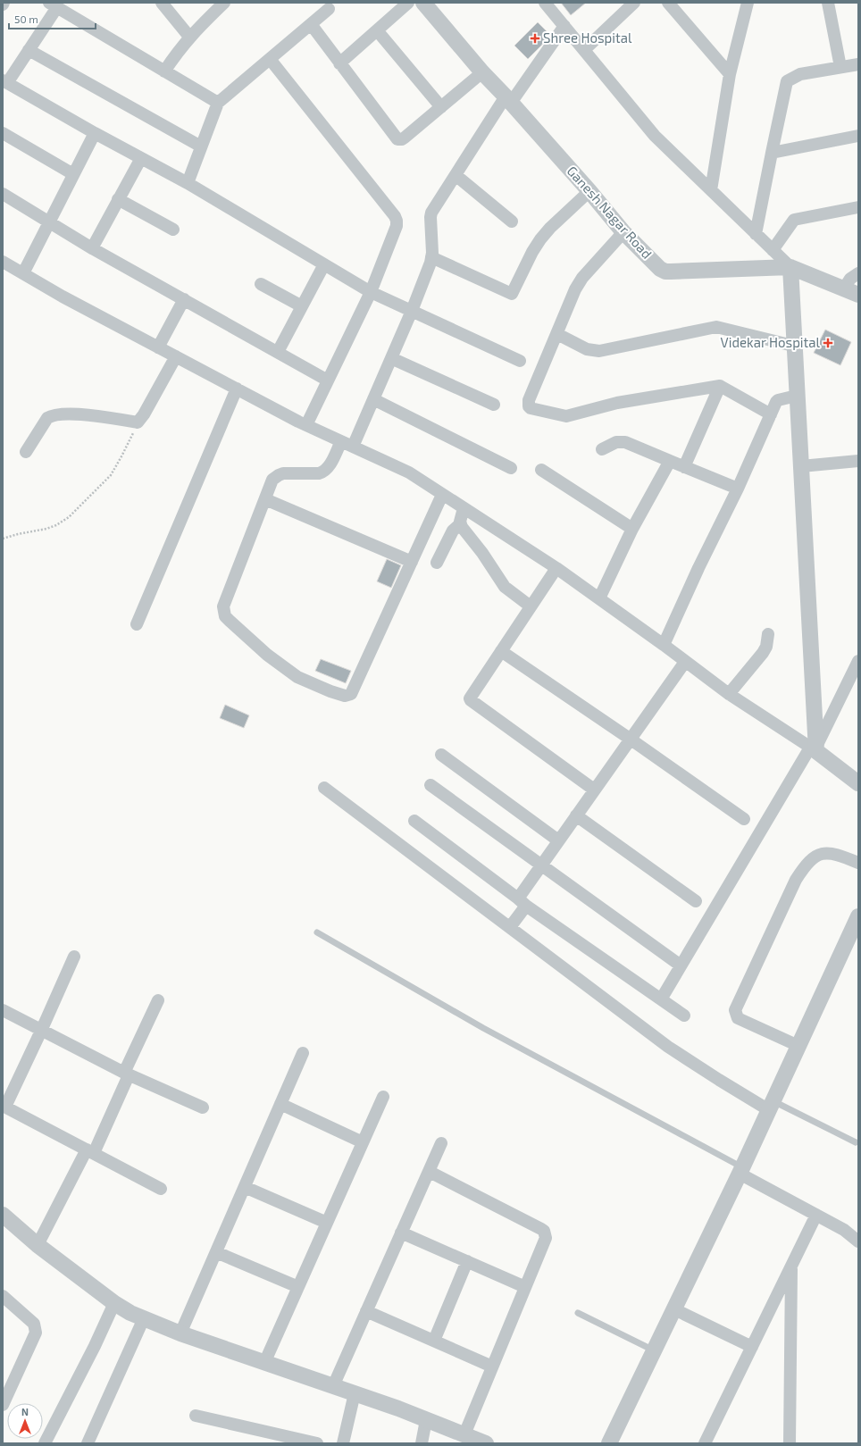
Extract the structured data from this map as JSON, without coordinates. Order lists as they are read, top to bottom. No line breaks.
{"streets":{"street":["Ganesh Nagar Road"]},"places":{"health":["Shree Hospital","Videkar Hospital"]},"scale_bar":"50 m","north":"top"}
